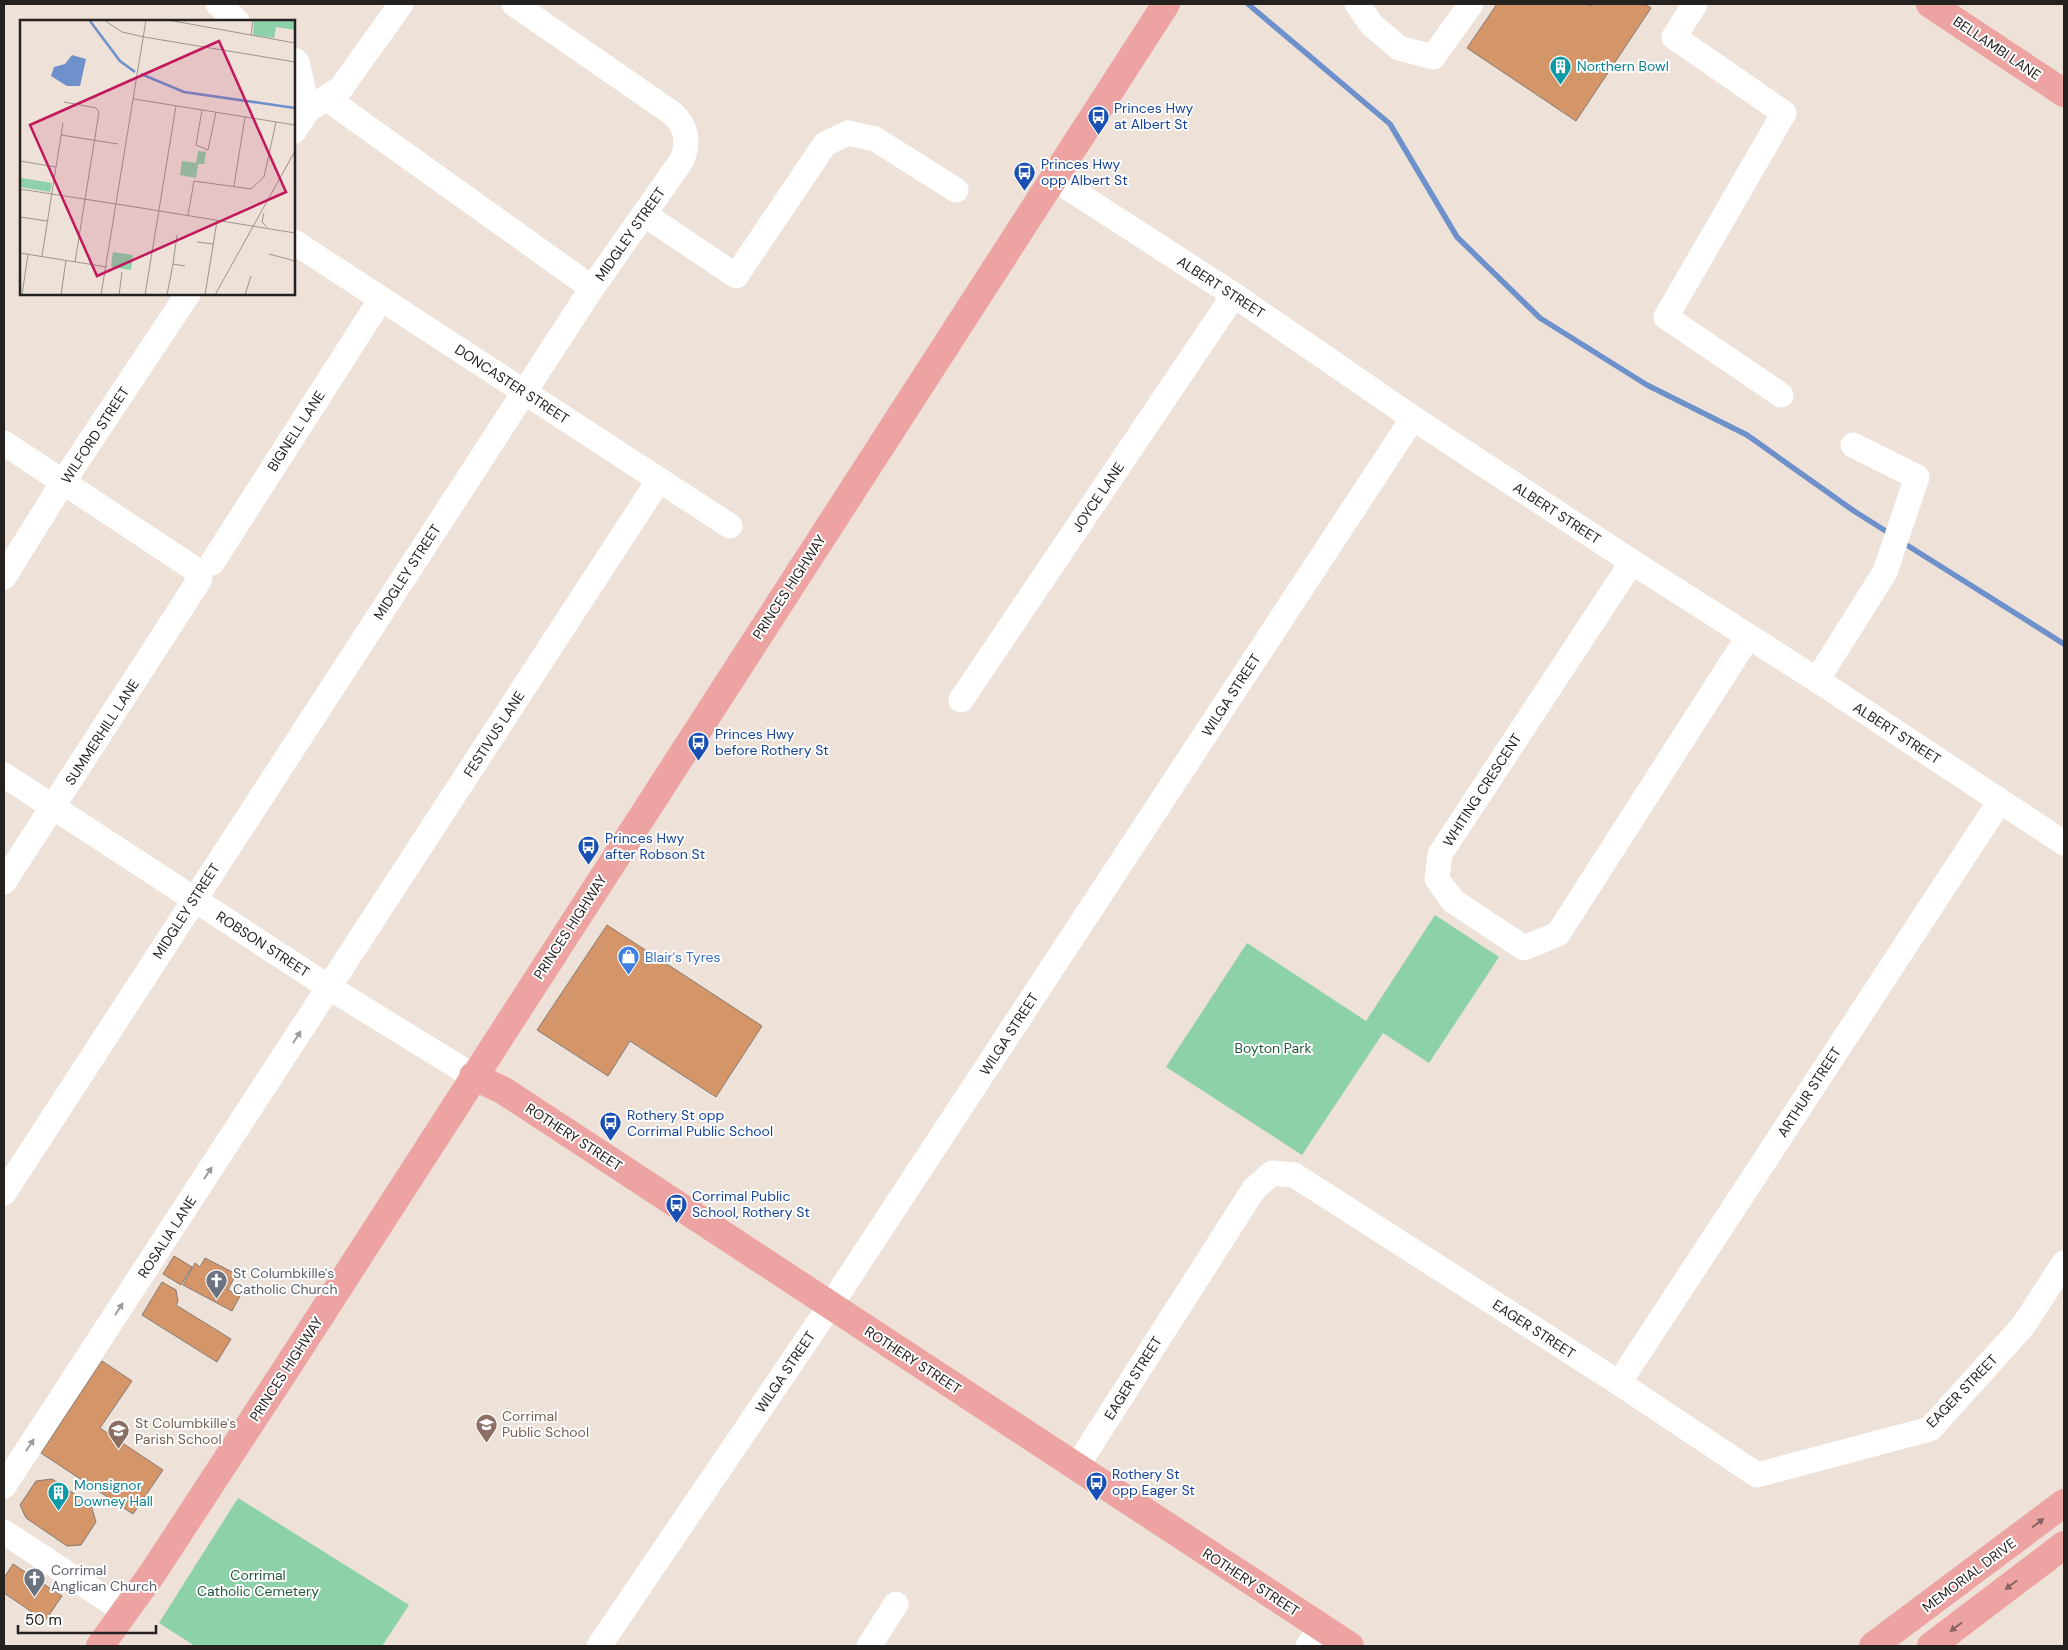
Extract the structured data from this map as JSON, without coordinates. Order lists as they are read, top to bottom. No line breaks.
{"streets":{"main road":["BELLAMBI LANE","PRINCES HIGHWAY","ROTHERY STREET","MEMORIAL DRIVE"],"street":["MIDGLEY STREET","ALBERT STREET","DONCASTER STREET","BIGNELL LANE","WILFORD STREET","JOYCE LANE","WILGA STREET","SUMMERHILL LANE","FESTIVUS LANE","WHITING CRESCENT","ROBSON STREET","ARTHUR STREET","ROSALIA LANE","EAGER STREET"]},"crossings":[["MIDGLEY STREET","DONCASTER STREET"],["MIDGLEY STREET","ROBSON STREET"],["ALBERT STREET","JOYCE LANE"],["ALBERT STREET","PRINCES HIGHWAY"],["ALBERT STREET","WILGA STREET"],["ALBERT STREET","WHITING CRESCENT"],["ALBERT STREET","ARTHUR STREET"],["DONCASTER STREET","BIGNELL LANE"],["DONCASTER STREET","FESTIVUS LANE"],["BIGNELL LANE","SUMMERHILL LANE"],["PRINCES HIGHWAY","ROBSON STREET"],["PRINCES HIGHWAY","ROTHERY STREET"],["WILGA STREET","ROTHERY STREET"],["SUMMERHILL LANE","ROBSON STREET"],["FESTIVUS LANE","ROBSON STREET"],["FESTIVUS LANE","ROSALIA LANE"],["ROBSON STREET","ROTHERY STREET"],["ROBSON STREET","ROSALIA LANE"],["ARTHUR STREET","EAGER STREET"],["ROTHERY STREET","EAGER STREET"]],"one_way":["ROSALIA LANE"],"parks":["Boyton Park","Corrimal Catholic Cemetery"],"places":{"building":["Northern Bowl","Monsignor Downey Hall"],"bus stop":["Princes Hwy at Albert St","Princes Hwy opp Albert St","Princes Hwy before Rothery St","Princes Hwy after Robson St","Rothery St opp Corrimal Public School","Corrimal Public School, Rothery St","Rothery St opp Eager St"],"shop":["Blair's Tyres"],"church":["St Columbkille's Catholic Church","Corrimal Anglican Church"],"school or university":["Corrimal Public School","St Columbkille's Parish School"]},"scale_bar":"50 m"}
